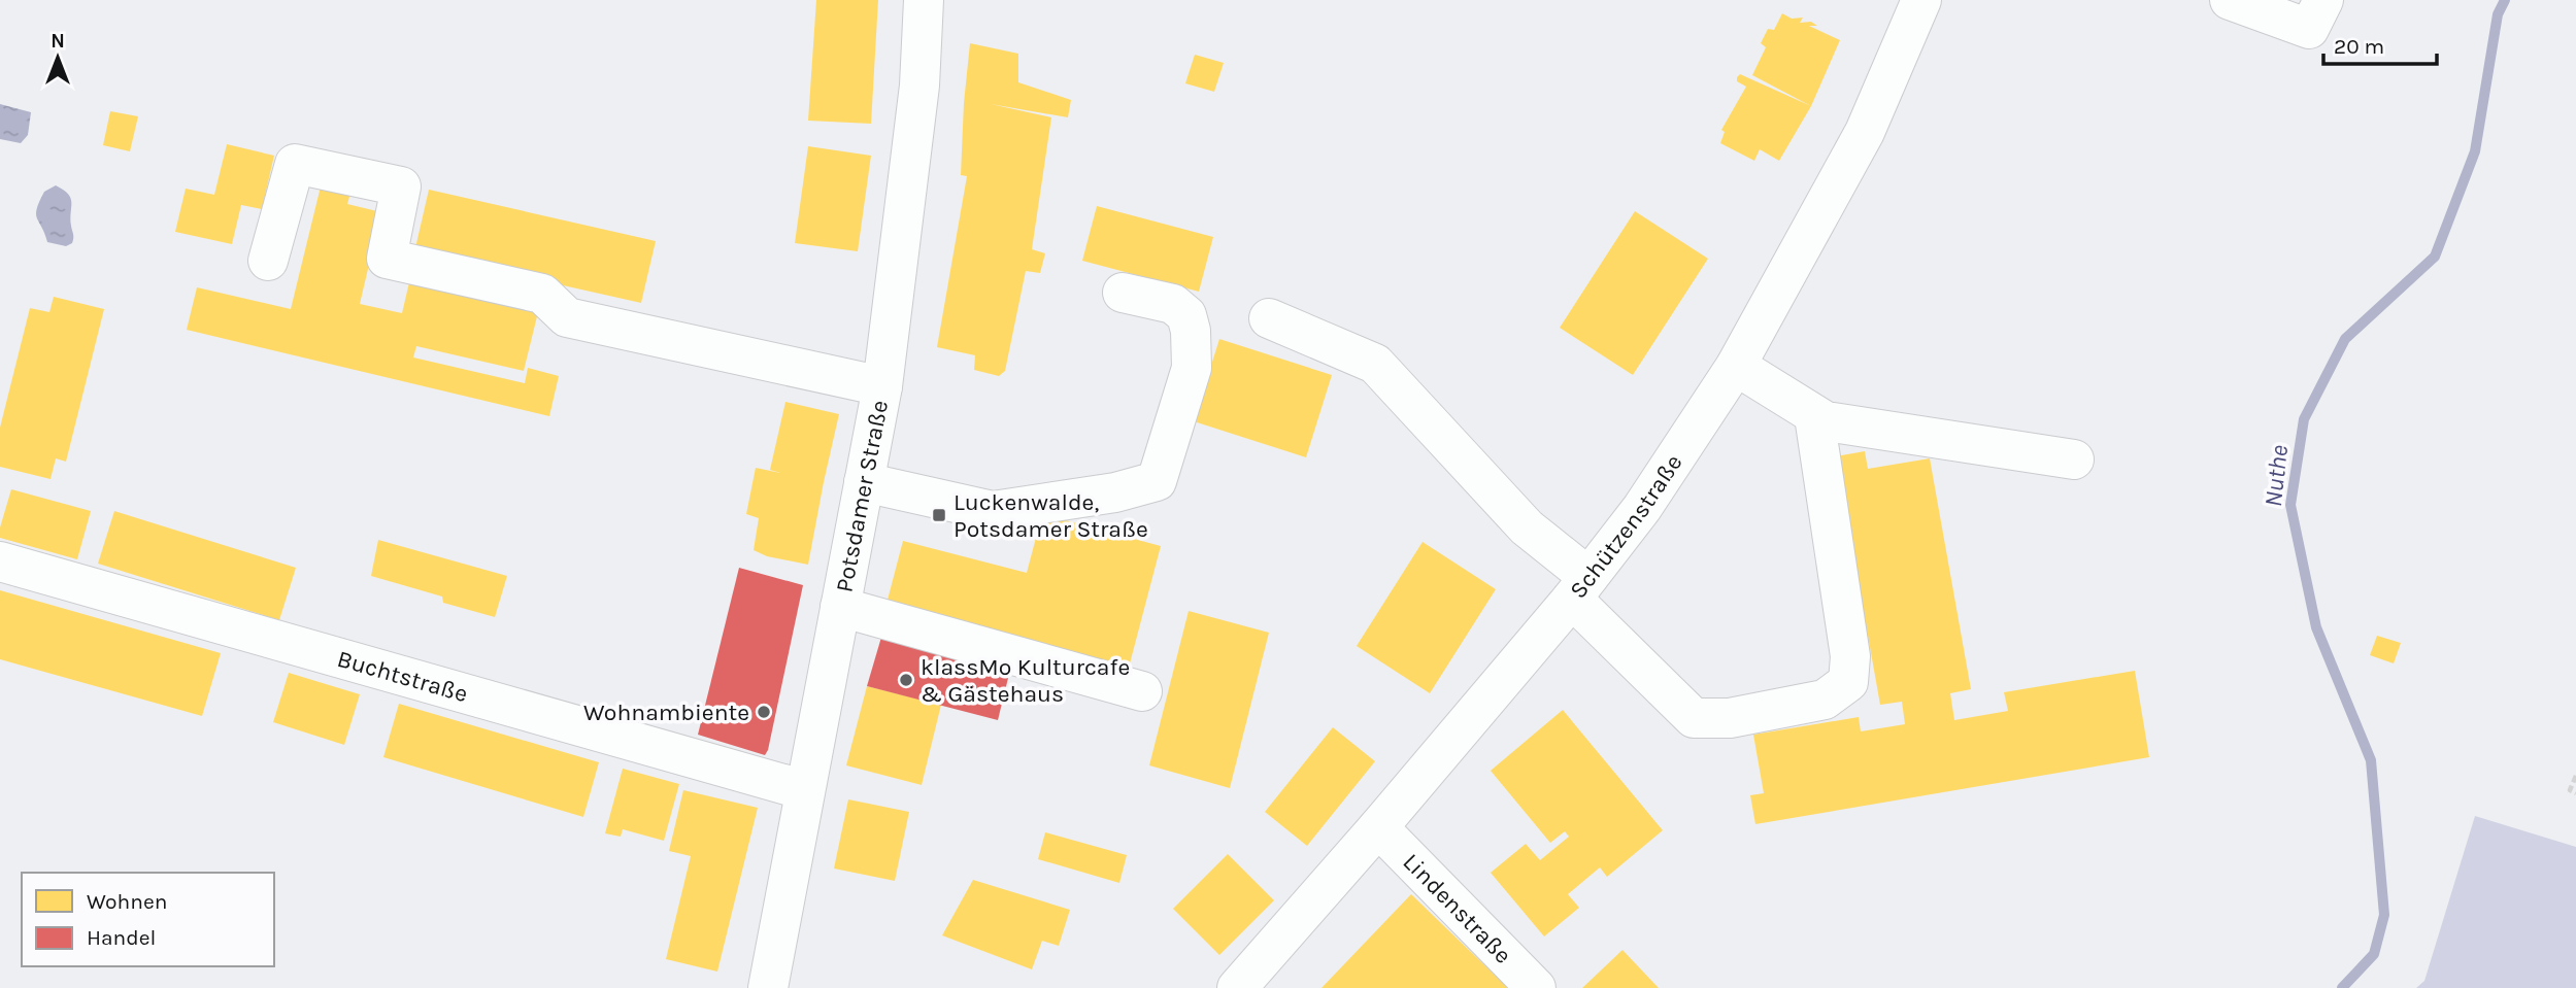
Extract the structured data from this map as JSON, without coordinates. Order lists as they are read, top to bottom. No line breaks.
{"streets":{"street":["Potsdamer Straße","Schützenstraße","Buchtstraße","Lindenstraße"]},"crossings":[["Potsdamer Straße","Buchtstraße"],["Schützenstraße","Lindenstraße"]],"water":["Nuthe"],"places":{"transit":["Luckenwalde, Potsdamer Straße"],"other":["klassMo Kulturcafe & Gästehaus","Wohnambiente"]},"legend":["Wohnen","Handel"],"scale_bar":"20 m","north":"top"}
